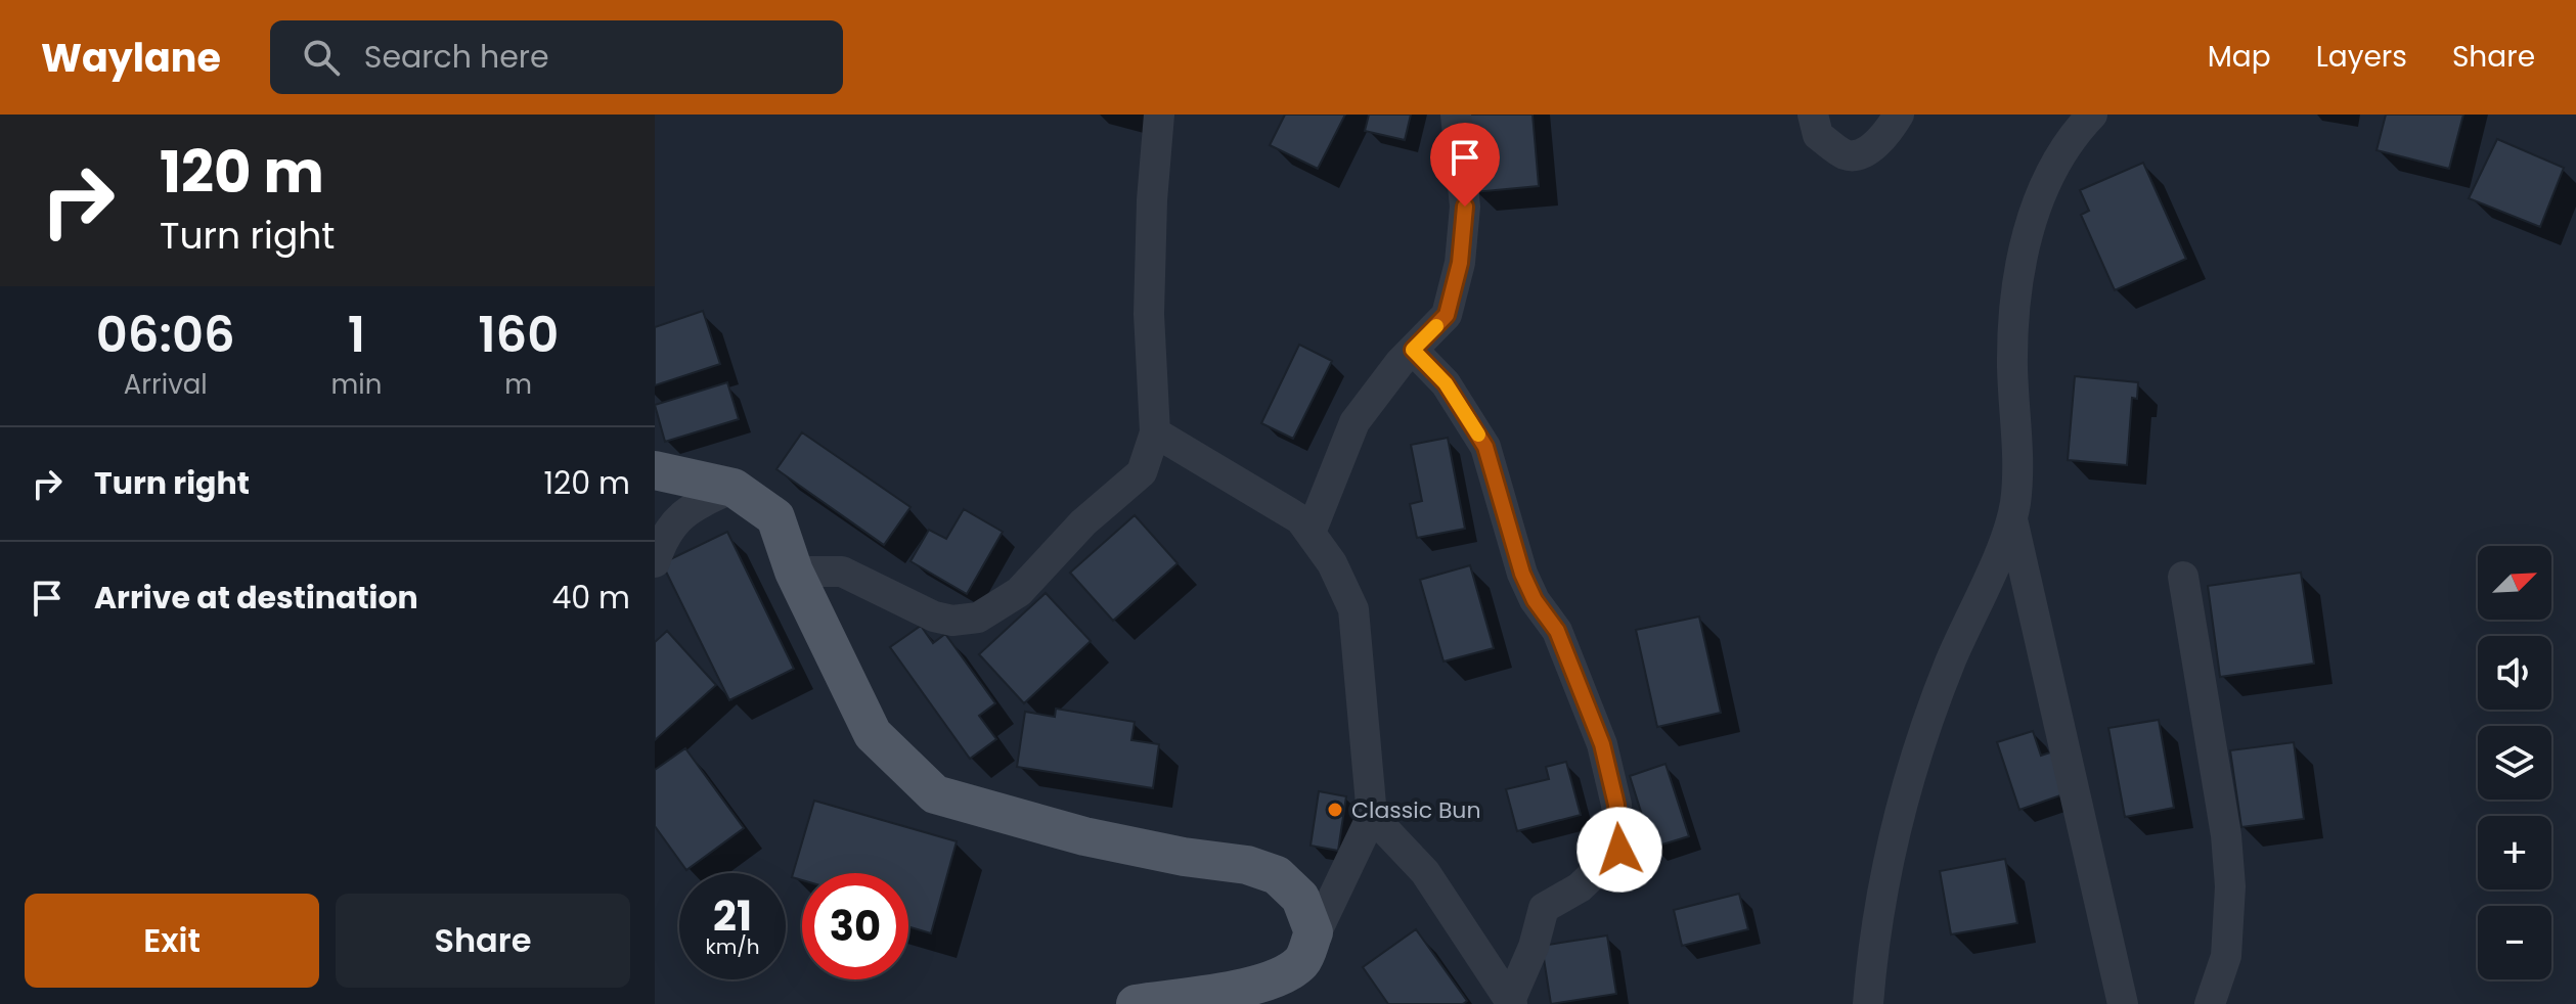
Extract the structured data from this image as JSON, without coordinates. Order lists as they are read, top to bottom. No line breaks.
{"places":["Classic Bun"],"north":"top right","page":{"header":"Waylane","search":"Search here","nav":["Map","Layers","Share"],"turn":["120 m","Turn right"],"eta":["06:06","Arrival","1","min","160","m"],"list":[{"name":"Turn right","value":"120 m"},{"name":"Arrive at destination","value":"40 m"}],"map_buttons":["+","−"],"speed":"21 km/h","limit":"30","buttons":["Exit","Share"]}}
